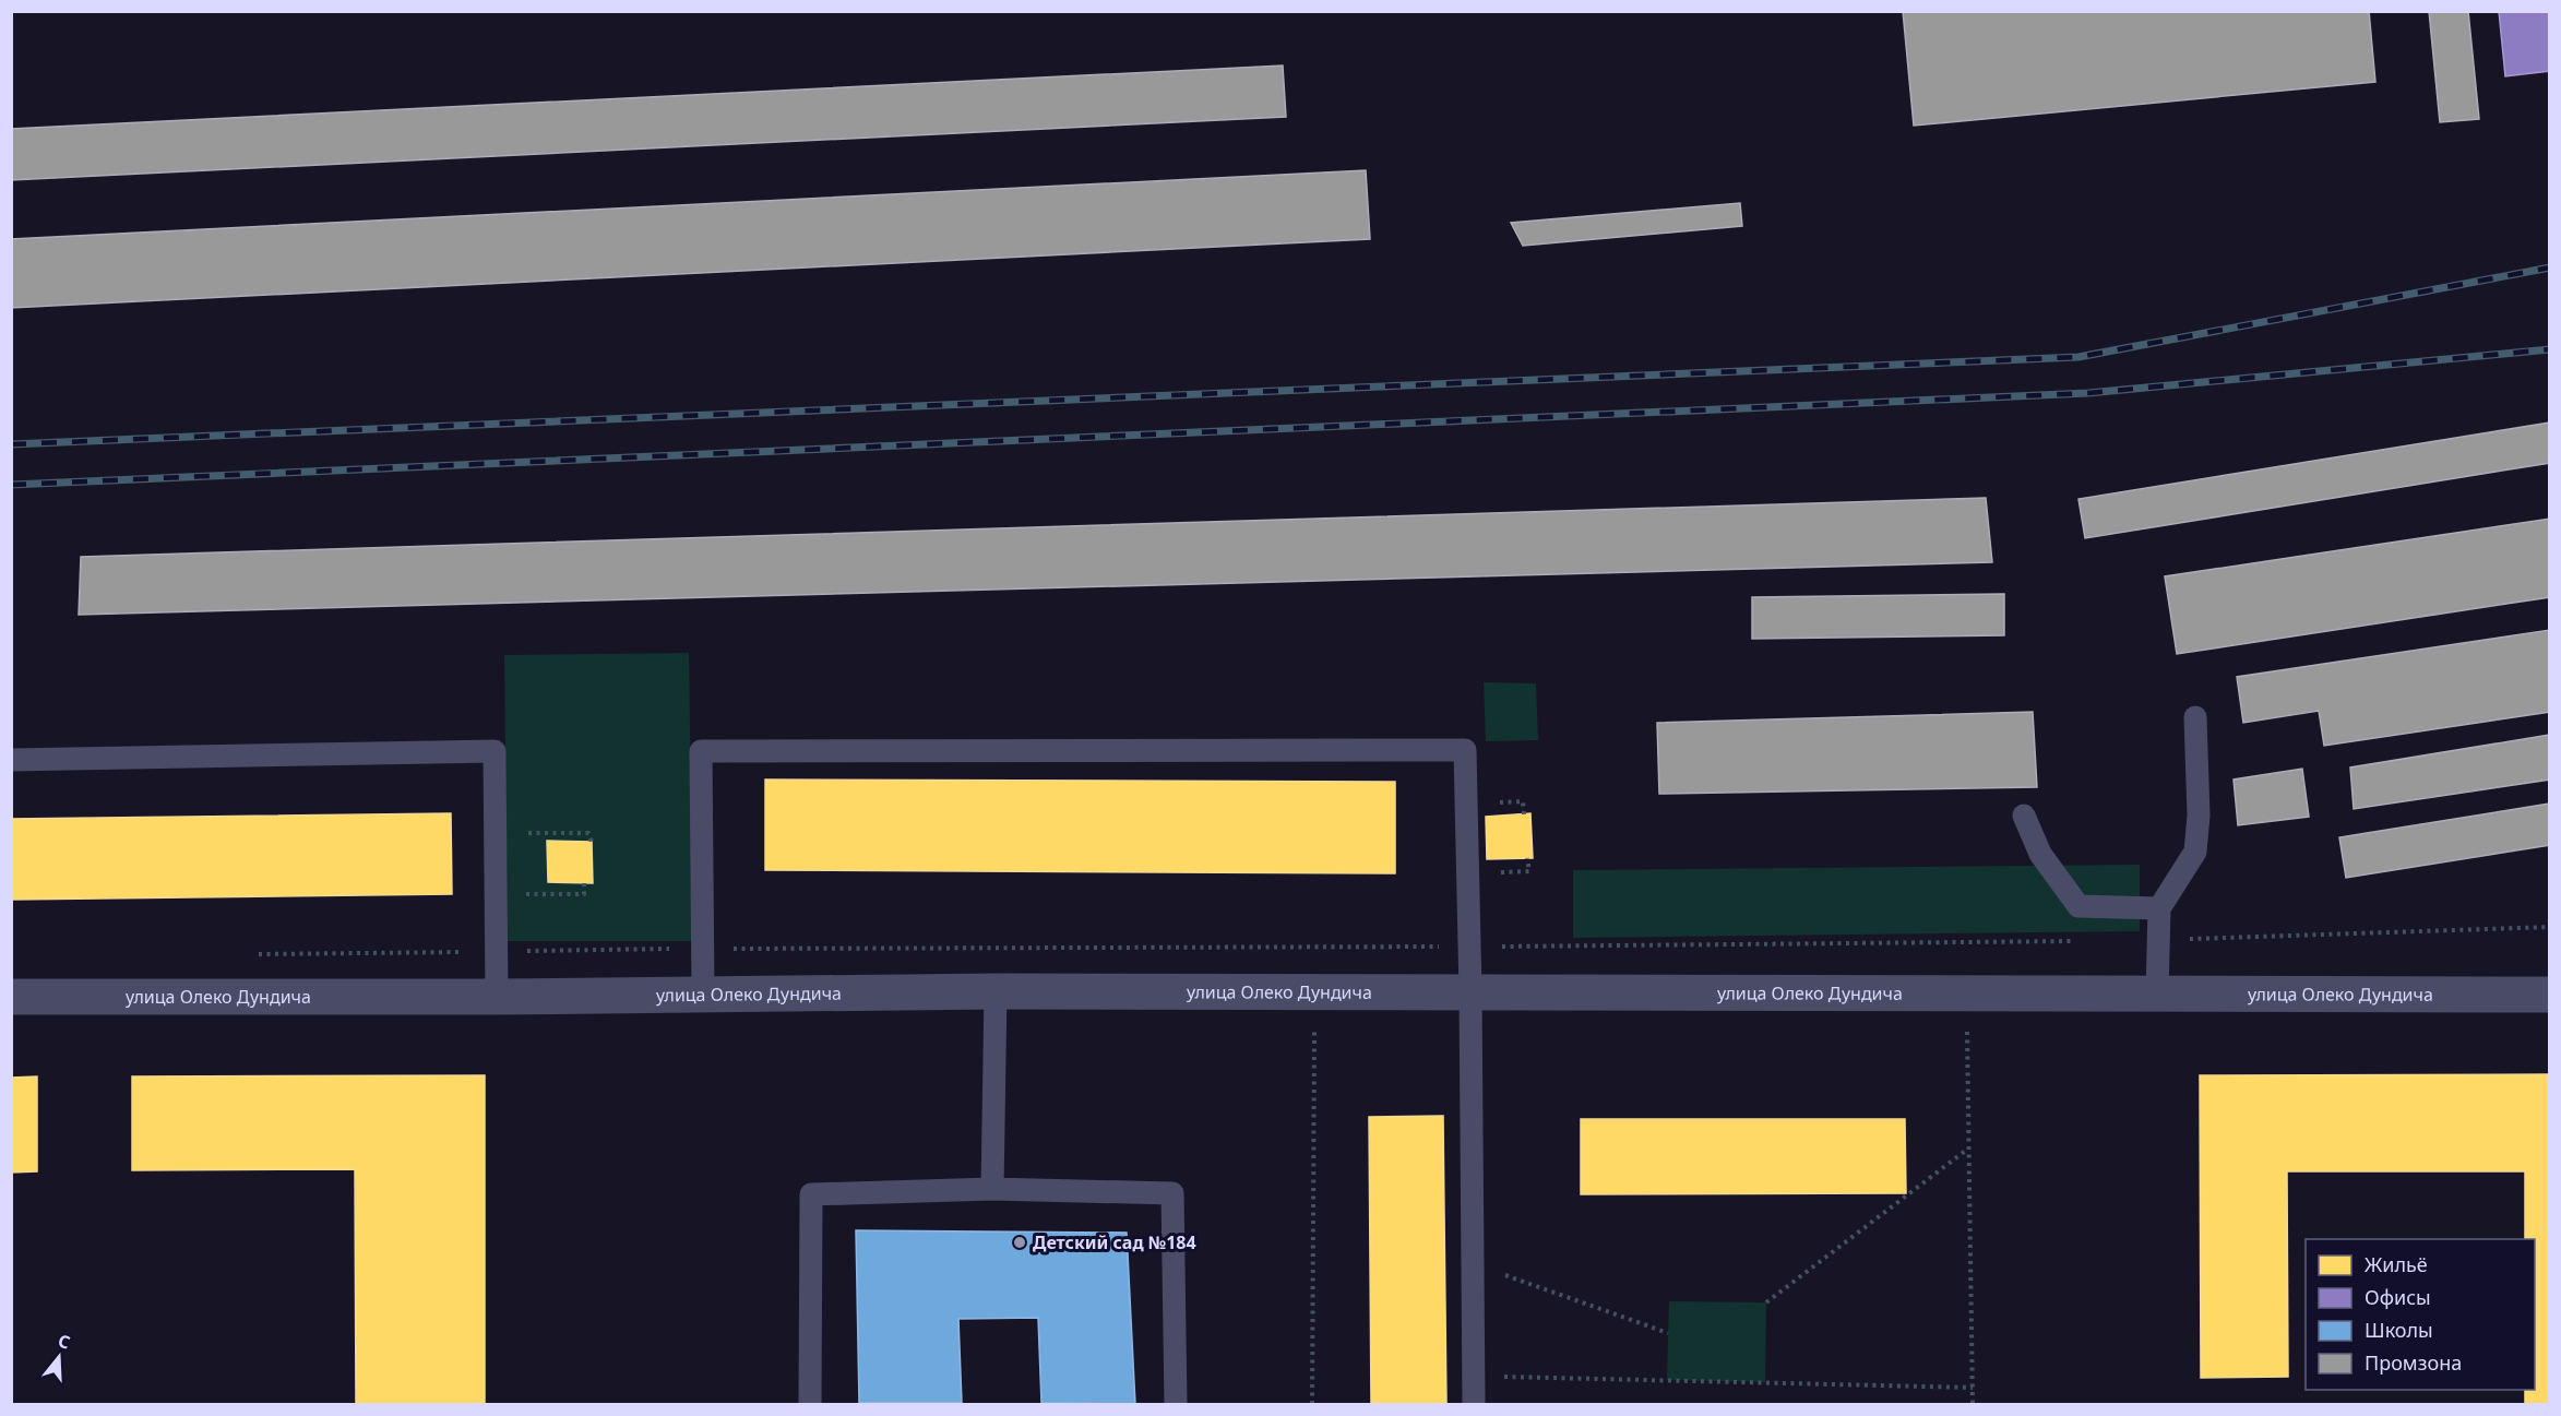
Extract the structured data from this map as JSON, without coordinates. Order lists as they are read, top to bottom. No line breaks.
{"streets":{"street":["улица Олеко Дундича"]},"places":["Детский сад №184"],"legend":["Жильё","Офисы","Школы","Промзона"],"north":"top"}
